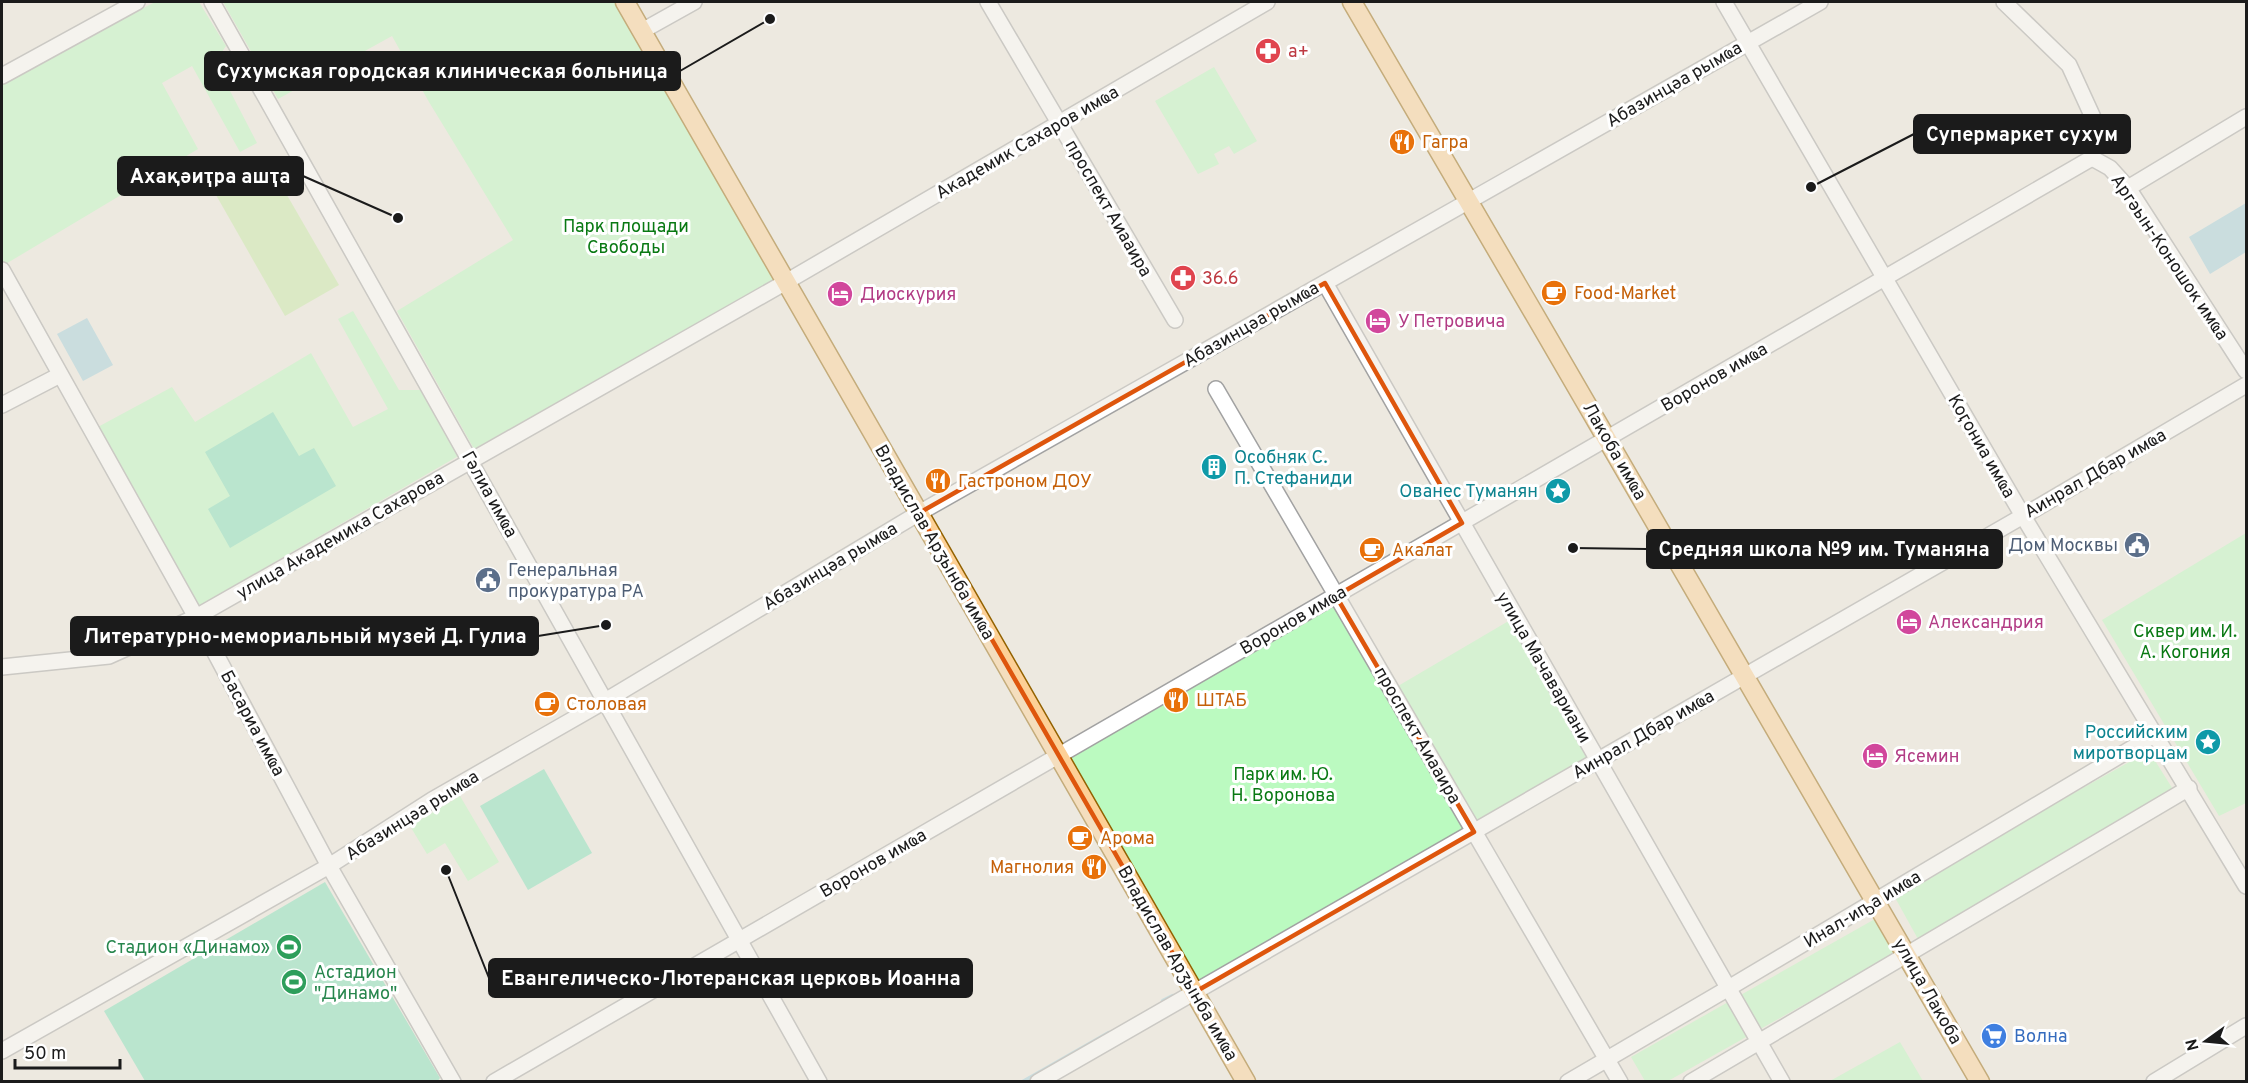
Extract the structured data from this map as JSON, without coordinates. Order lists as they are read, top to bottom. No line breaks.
{"streets":{"main road":["Лакоба имҩа","Владислав Арӡынба имҩа","улица Лакоба"],"street":["Абазинцәа рымҩа","Академик Сахаров имҩа","проспект Аиааира","Аргәын-Коношок имҩа","Воронов имҩа","Коӷониа имҩа","Аинрал Дбар имҩа","Гәлиа имҩа","улица Академика Сахарова","улица Мачавариани","Басариа имҩа","Инал-иҧа имҩа"]},"crossings":[["Абазинцәа рымҩа","Коӷониа имҩа"],["Абазинцәа рымҩа","Лакоба имҩа"],["Абазинцәа рымҩа","Гәлиа имҩа"],["Абазинцәа рымҩа","Владислав Арӡынба имҩа"],["Абазинцәа рымҩа","улица Мачавариани"],["Абазинцәа рымҩа","Басариа имҩа"],["Академик Сахаров имҩа","проспект Аиааира"],["Академик Сахаров имҩа","улица Академика Сахарова"],["Академик Сахаров имҩа","Владислав Арӡынба имҩа"],["проспект Аиааира","Воронов имҩа"],["проспект Аиааира","Аинрал Дбар имҩа"],["проспект Аиааира","Инал-иҧа имҩа"],["Аргәын-Коношок имҩа","Воронов имҩа"],["Воронов имҩа","Коӷониа имҩа"],["Воронов имҩа","Лакоба имҩа"],["Воронов имҩа","Гәлиа имҩа"],["Воронов имҩа","Владислав Арӡынба имҩа"],["Воронов имҩа","улица Мачавариани"],["Коӷониа имҩа","Аинрал Дбар имҩа"],["Коӷониа имҩа","Инал-иҧа имҩа"],["Лакоба имҩа","Аинрал Дбар имҩа"],["Лакоба имҩа","Инал-иҧа имҩа"],["Лакоба имҩа","улица Лакоба"],["Аинрал Дбар имҩа","Владислав Арӡынба имҩа"],["Аинрал Дбар имҩа","улица Мачавариани"],["Гәлиа имҩа","улица Академика Сахарова"],["улица Академика Сахарова","Владислав Арӡынба имҩа"],["улица Академика Сахарова","Басариа имҩа"],["улица Мачавариани","Инал-иҧа имҩа"],["Инал-иҧа имҩа","улица Лакоба"]],"parks":["Парк площади Свободы","Сквер им. И. А. Когония","Парк им. Ю. Н. Воронова"],"places":{"other":["Сухумская городская клиническая больница","Супермаркет сухум","Ахақәиҭра ашҭа","Средняя школа №9 им. Туманяна","Литературно-мемориальный музей Д. Гулиа","Евангелическо-Лютеранская церковь Иоанна"],"pharmacy":["а+","36.6"],"restaurant":["Гагра","Гастроном ДОУ","ШТАБ","Магнолия"],"cafe":["Food-Market","Акалат","Столовая","Арома"],"hotel":["Диоскурия","У Петровича","Александрия","Ясемин"],"building":["Особняк С. П. Стефаниди"],"place":["Ованес Туманян","Российским миротворцам"],"public building":["Дом Москвы","Генеральная прокуратура РА"],"sports":["Cтадион «Динамо»","Астадион \"Динамо\""],"supermarket":["Волна"]},"scale_bar":"50 m","north":"left"}
